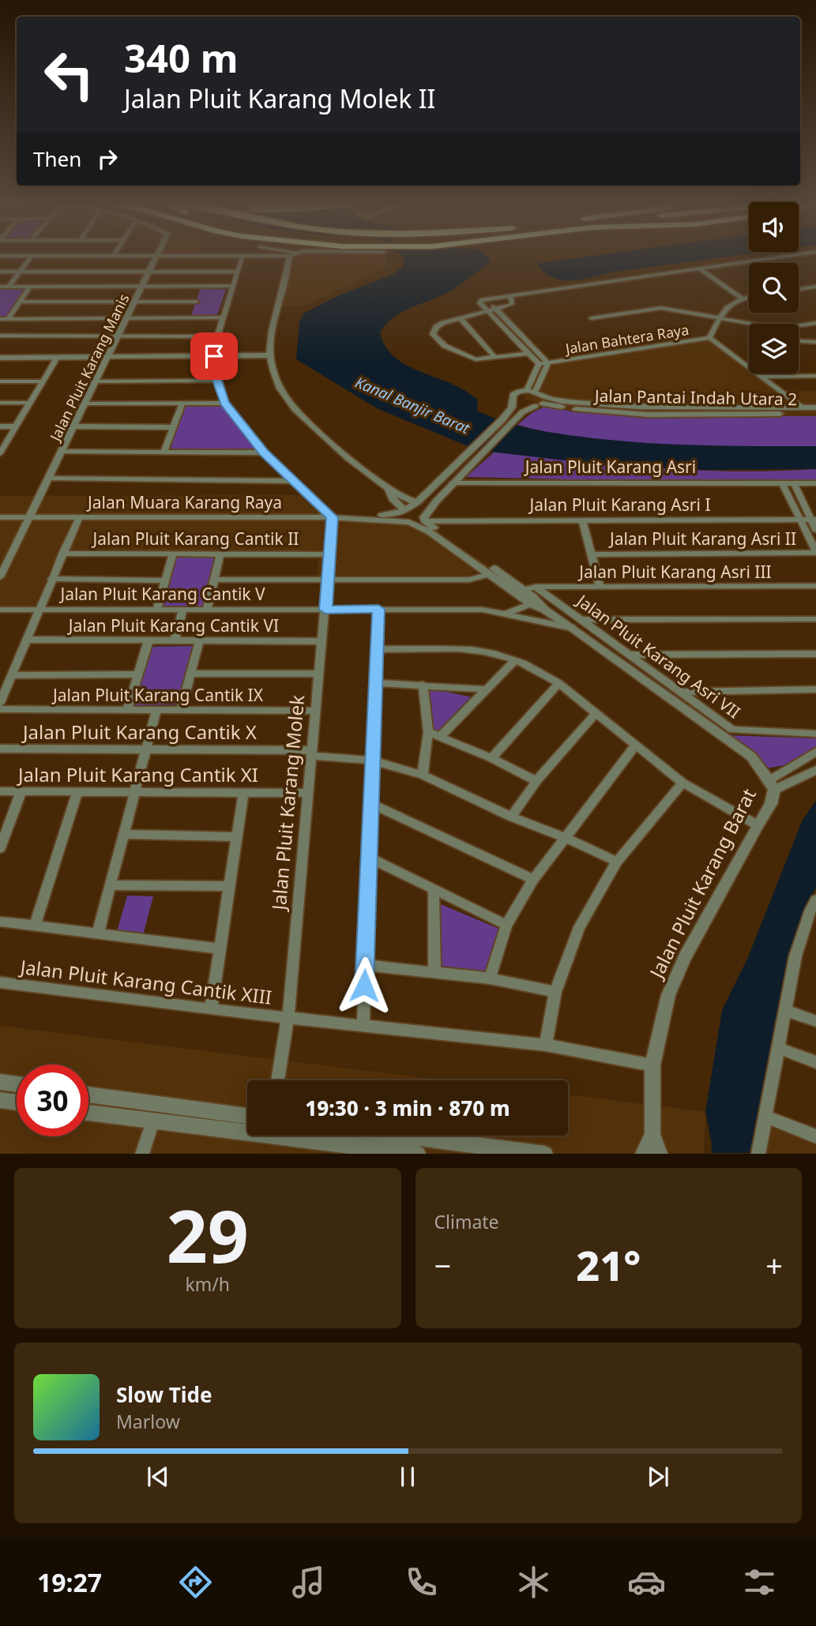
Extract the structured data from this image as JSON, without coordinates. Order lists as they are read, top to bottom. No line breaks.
{"streets":{"street":["Jalan Bahtera Raya","Jalan Pluit Karang Manis","Jalan Pantai Indah Utara 2","Jalan Pluit Karang Asri","Jalan Muara Karang Raya","Jalan Pluit Karang Asri I","Jalan Pluit Karang Cantik II","Jalan Pluit Karang Asri II","Jalan Pluit Karang Asri III","Jalan Pluit Karang Cantik V","Jalan Pluit Karang Cantik VI","Jalan Pluit Karang Asri VII","Jalan Pluit Karang Cantik IX","Jalan Pluit Karang Cantik X","Jalan Pluit Karang Cantik XI","Jalan Pluit Karang Molek","Jalan Pluit Karang Barat","Jalan Pluit Karang Cantik XIII"]},"crossings":[["Jalan Bahtera Raya","Jalan Pantai Indah Utara 2"],["Jalan Pluit Karang Manis","Jalan Muara Karang Raya"],["Jalan Muara Karang Raya","Jalan Pluit Karang Molek"],["Jalan Muara Karang Raya","Jalan Pluit Karang Barat"],["Jalan Pluit Karang Asri I","Jalan Pluit Karang Barat"],["Jalan Pluit Karang Cantik II","Jalan Pluit Karang Molek"],["Jalan Pluit Karang Asri III","Jalan Pluit Karang Asri VII"],["Jalan Pluit Karang Cantik V","Jalan Pluit Karang Asri VII"],["Jalan Pluit Karang Cantik V","Jalan Pluit Karang Molek"],["Jalan Pluit Karang Cantik V","Jalan Pluit Karang Barat"],["Jalan Pluit Karang Cantik VI","Jalan Pluit Karang Molek"],["Jalan Pluit Karang Asri VII","Jalan Pluit Karang Barat"],["Jalan Pluit Karang Cantik IX","Jalan Pluit Karang Molek"],["Jalan Pluit Karang Cantik X","Jalan Pluit Karang Molek"],["Jalan Pluit Karang Cantik XI","Jalan Pluit Karang Molek"],["Jalan Pluit Karang Molek","Jalan Pluit Karang Cantik XIII"],["Jalan Pluit Karang Barat","Jalan Pluit Karang Cantik XIII"]],"water":["Kanal Banjir Barat"],"page":{"turn":["340 m","Jalan Pluit Karang Molek II"],"then":"Then","limit":"30","trip":"19:30 · 3 min · 870 m","tile":[["29","km/h"],"Climate"],"heat":["−","21°","+"],"song":["Slow Tide","Marlow"],"tabs":"19:27"}}
